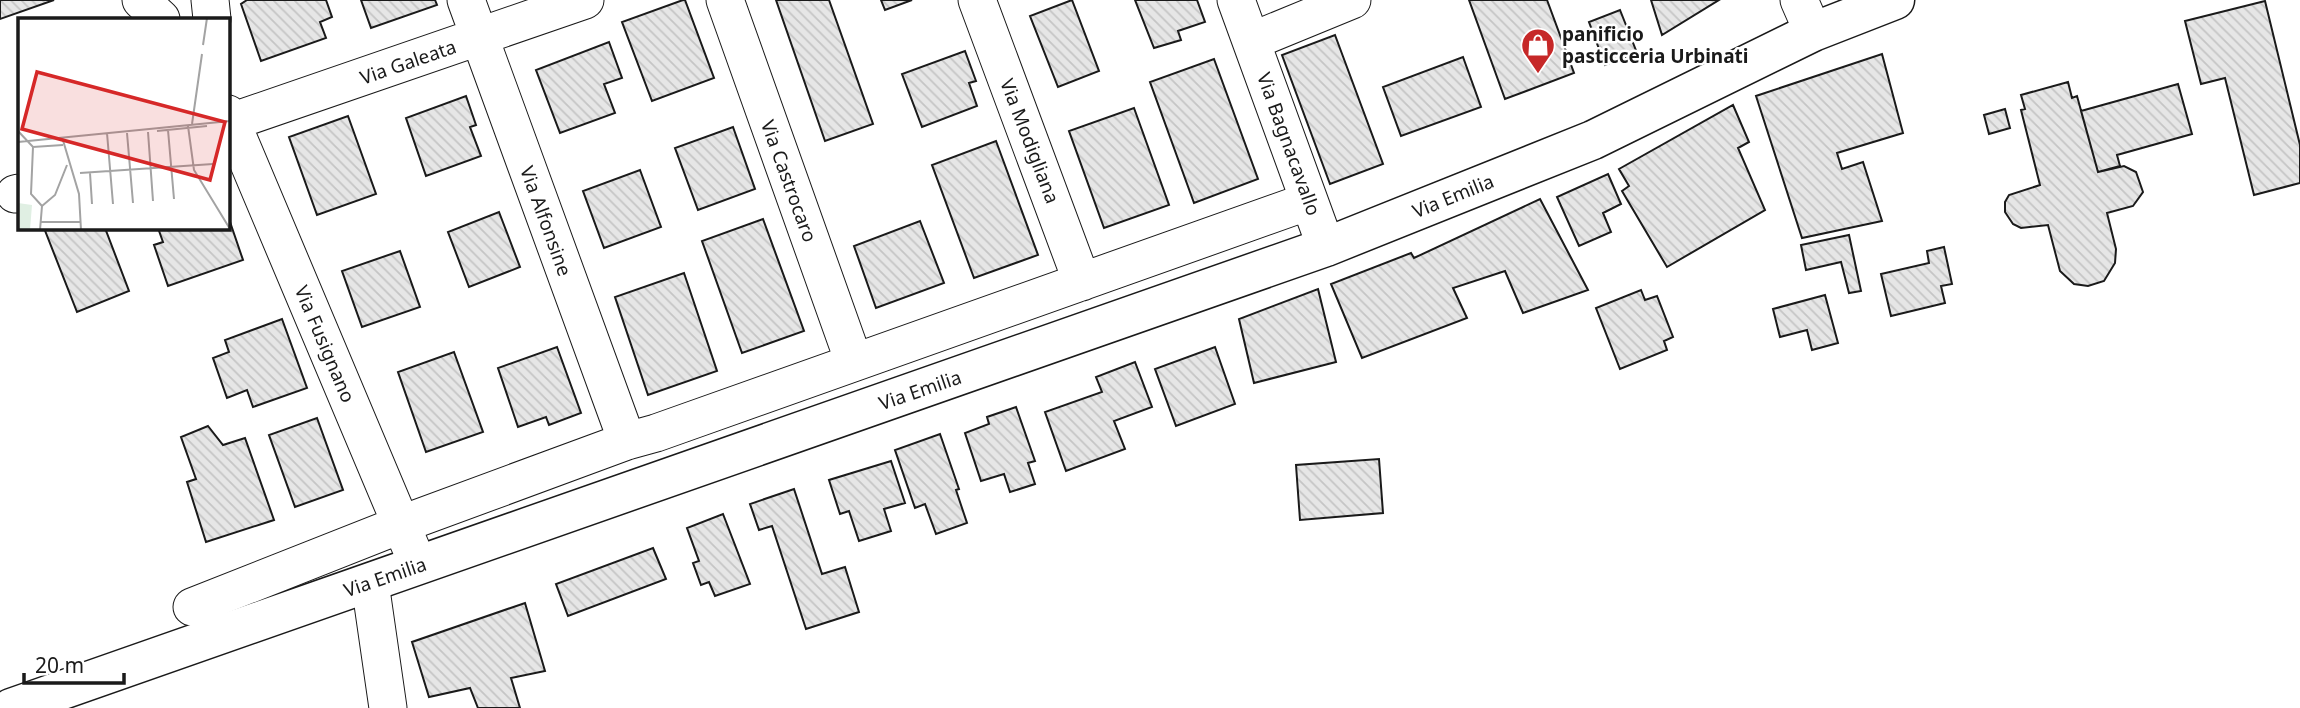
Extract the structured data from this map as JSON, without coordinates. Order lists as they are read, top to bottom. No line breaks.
{"streets":{"main road":["Via Emilia"],"street":["Via Galeata","Via Modigliana","Via Bagnacavallo","Via Castrocaro","Via Alfonsine","Via Fusignano"]},"crossings":[["Via Galeata","Via Alfonsine"],["Via Bagnacavallo","Via Emilia"],["Via Emilia","Via Fusignano"]],"places":{"shop":["panificio pasticceria Urbinati"]},"scale_bar":"20 m"}
